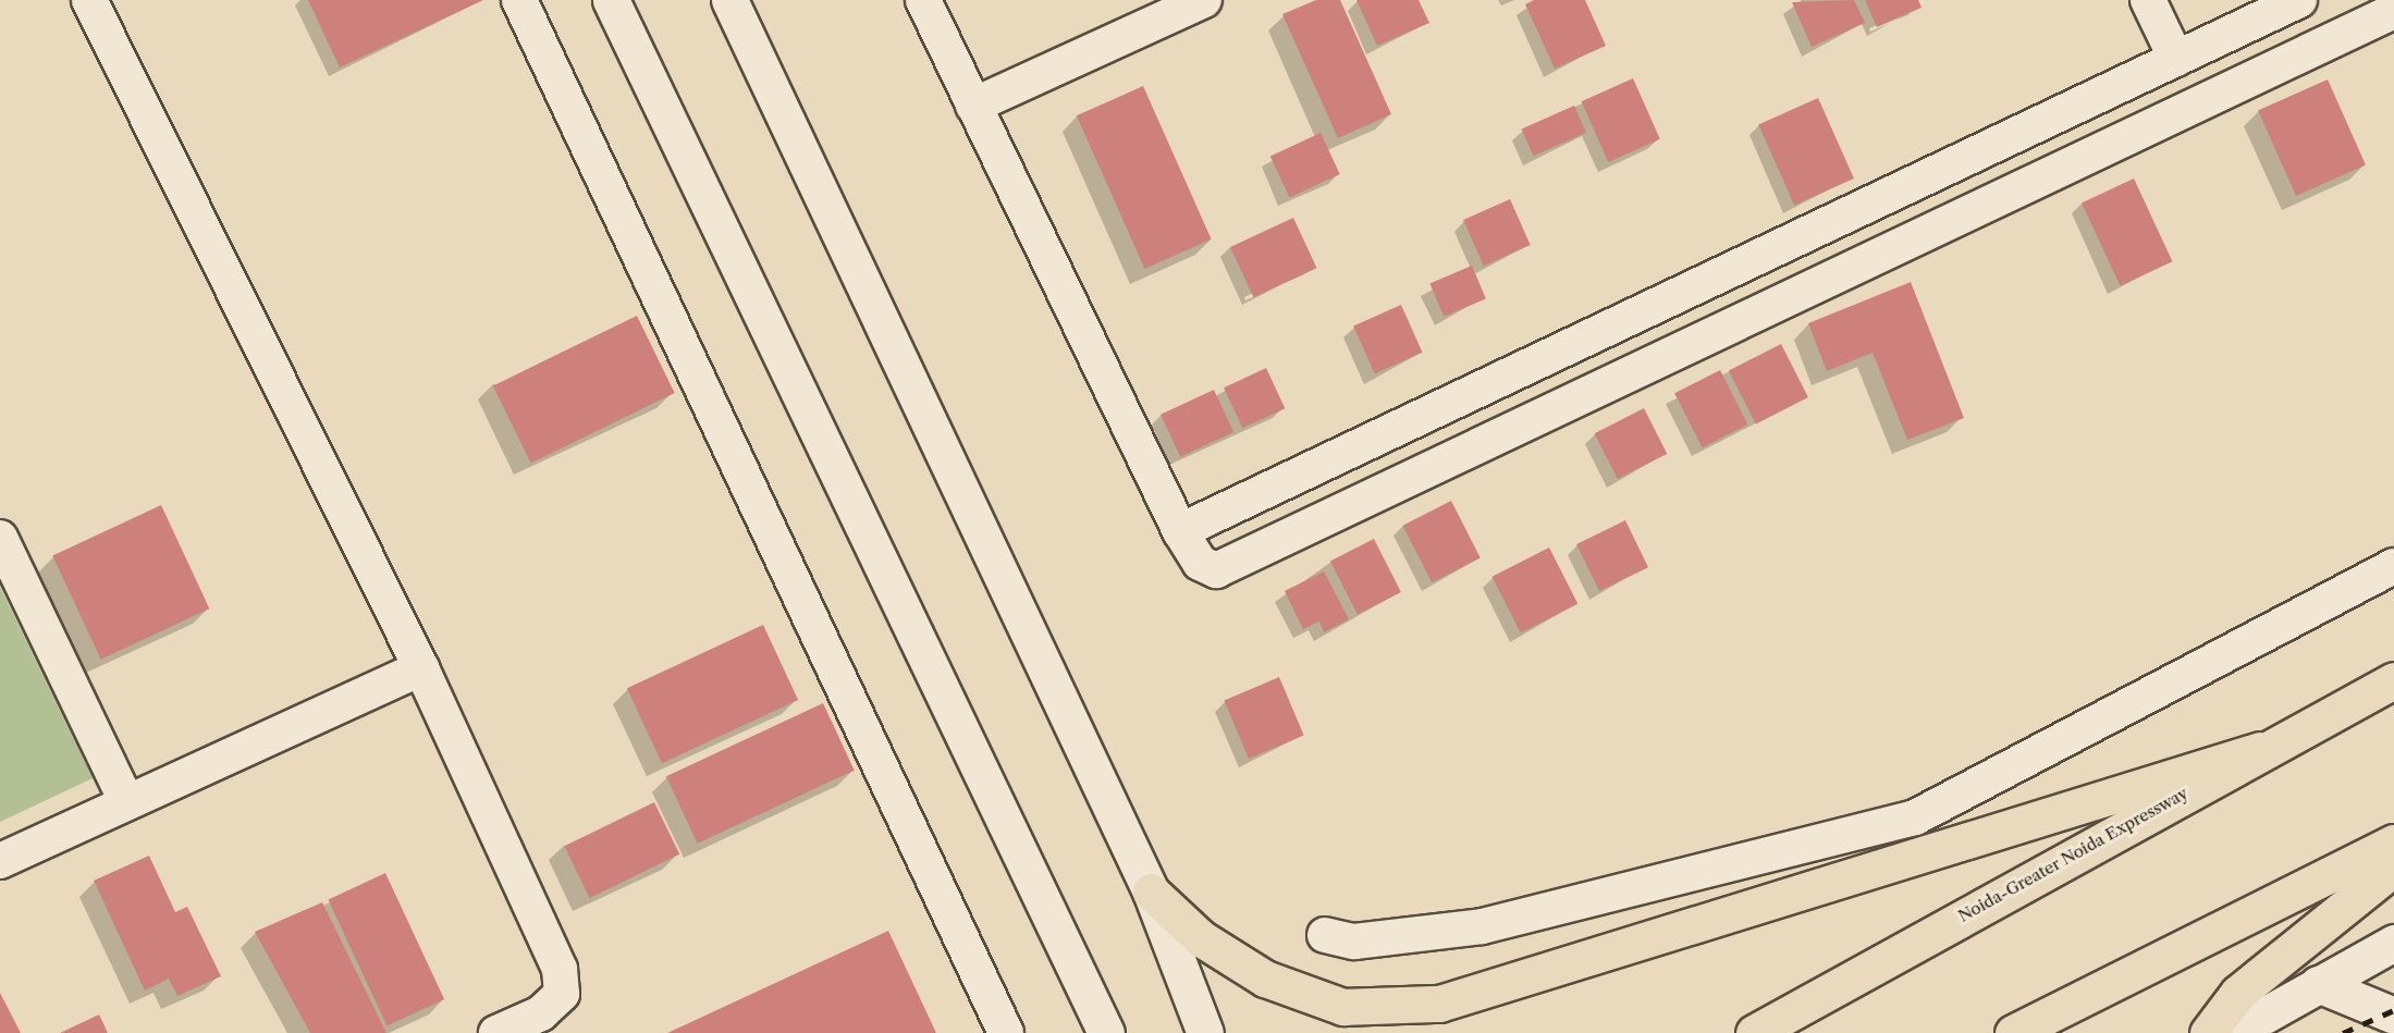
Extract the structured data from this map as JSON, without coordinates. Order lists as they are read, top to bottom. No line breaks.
{"streets":{"highway":["Noida-Greater Noida Expressway"]}}
